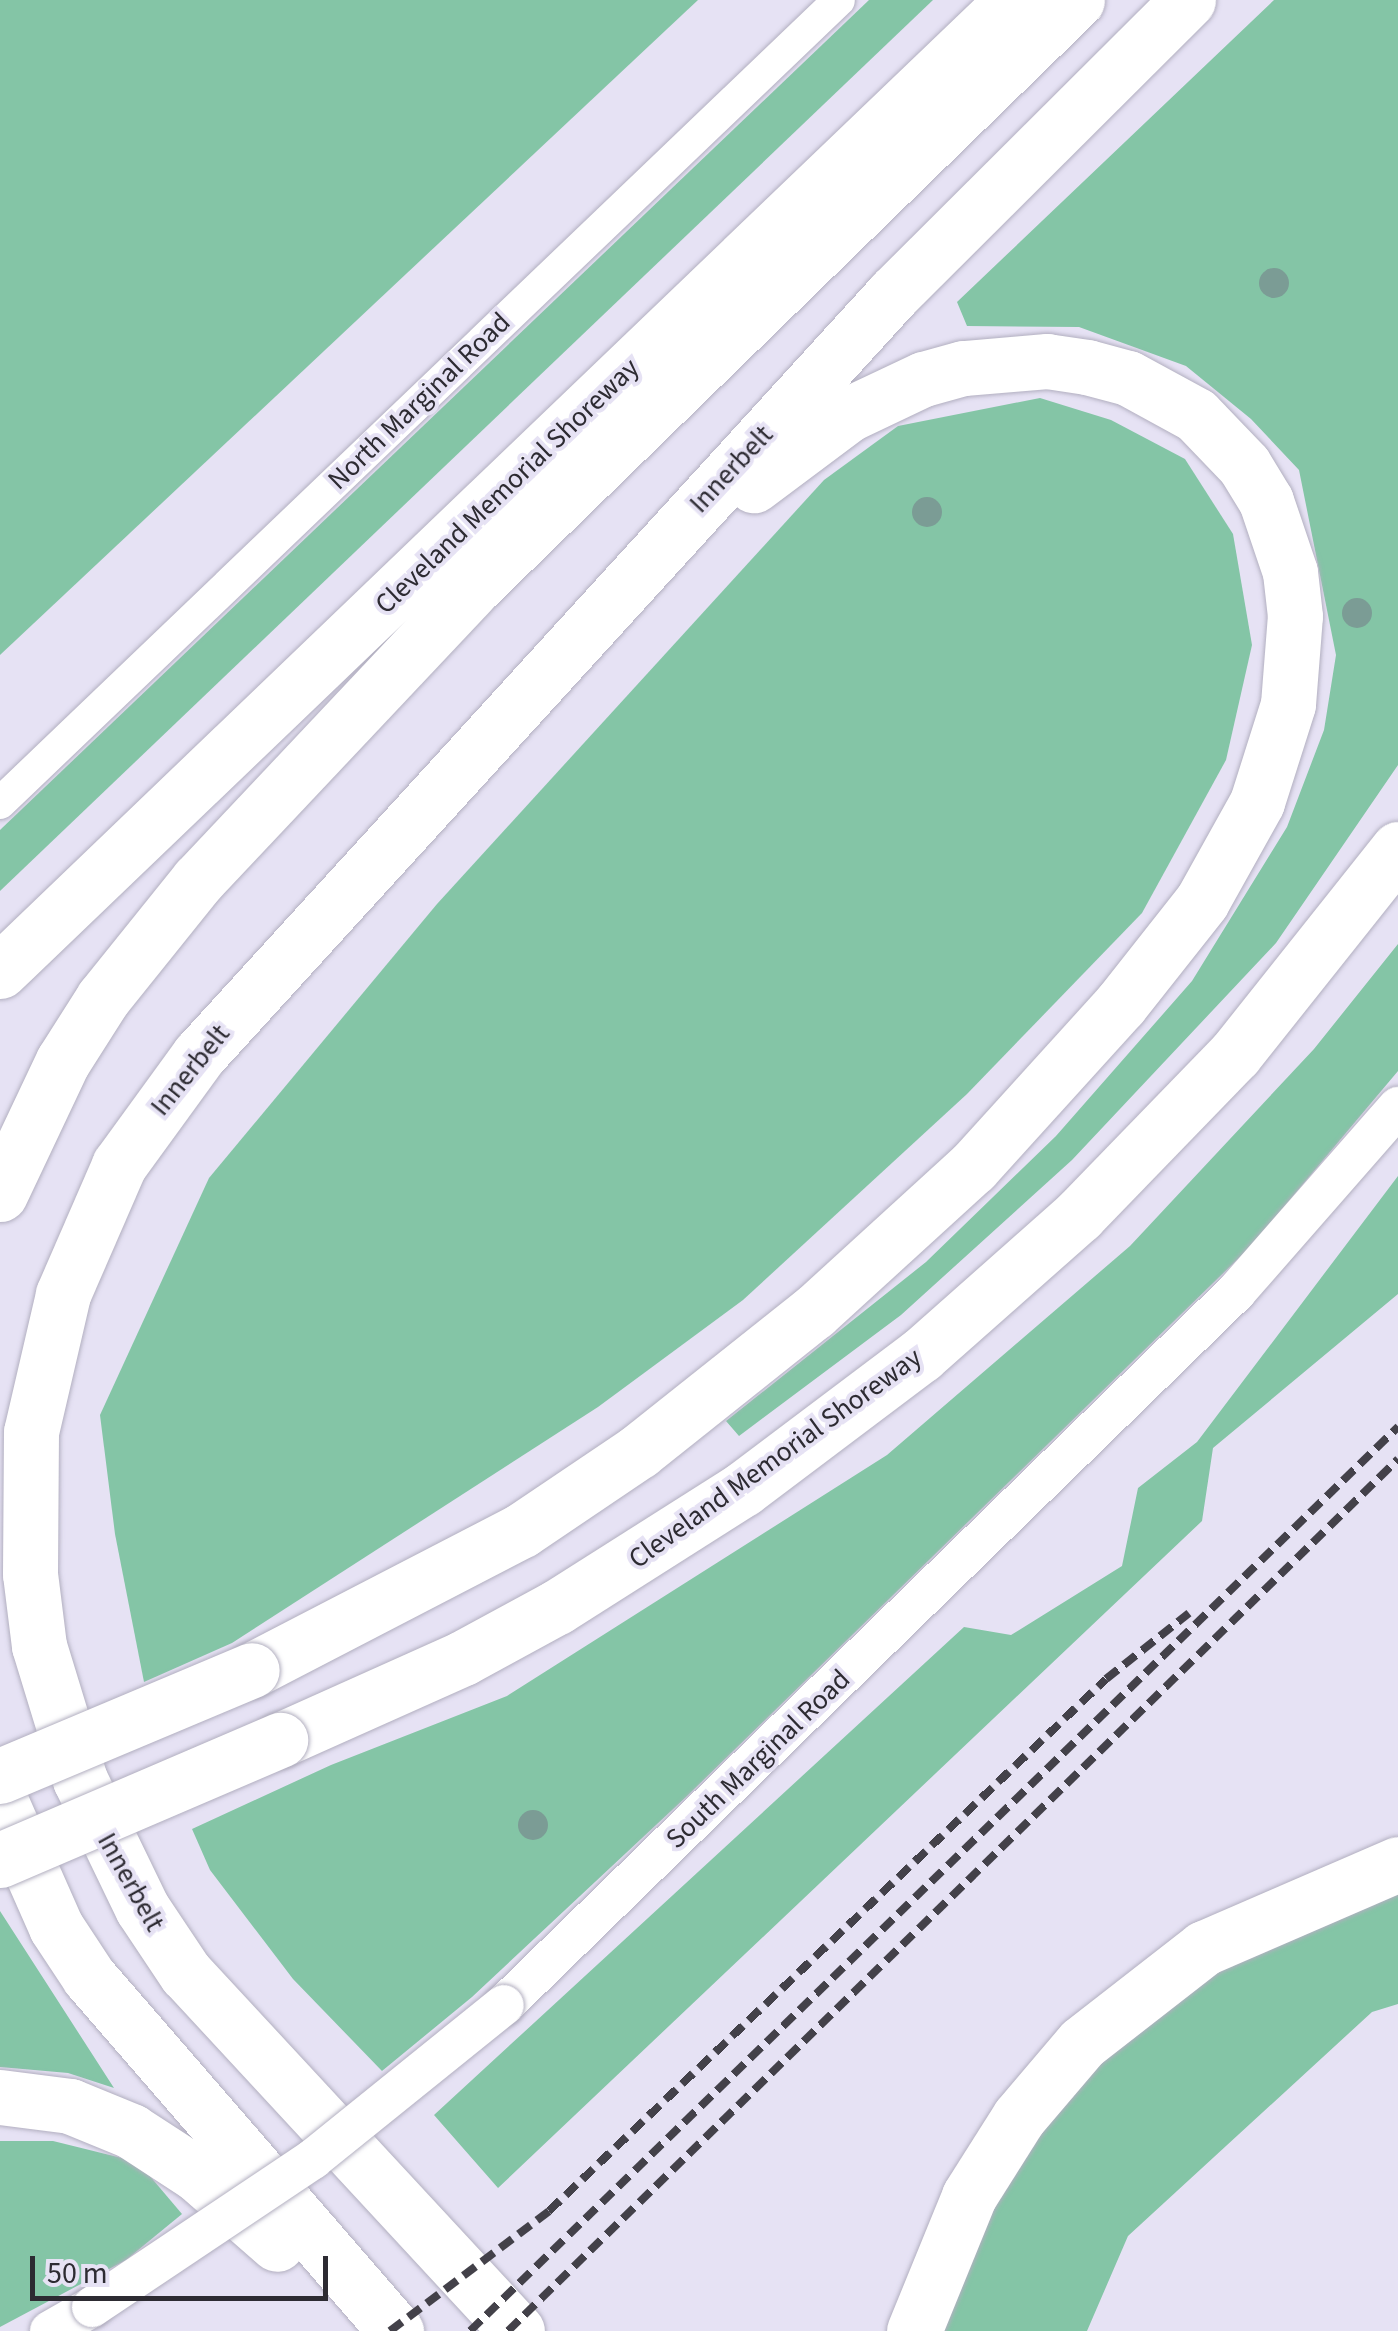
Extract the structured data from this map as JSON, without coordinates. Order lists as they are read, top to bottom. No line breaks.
{"streets":{"highway":["Innerbelt","Cleveland Memorial Shoreway"],"street":["North Marginal Road","South Marginal Road"]},"scale_bar":"50 m"}
